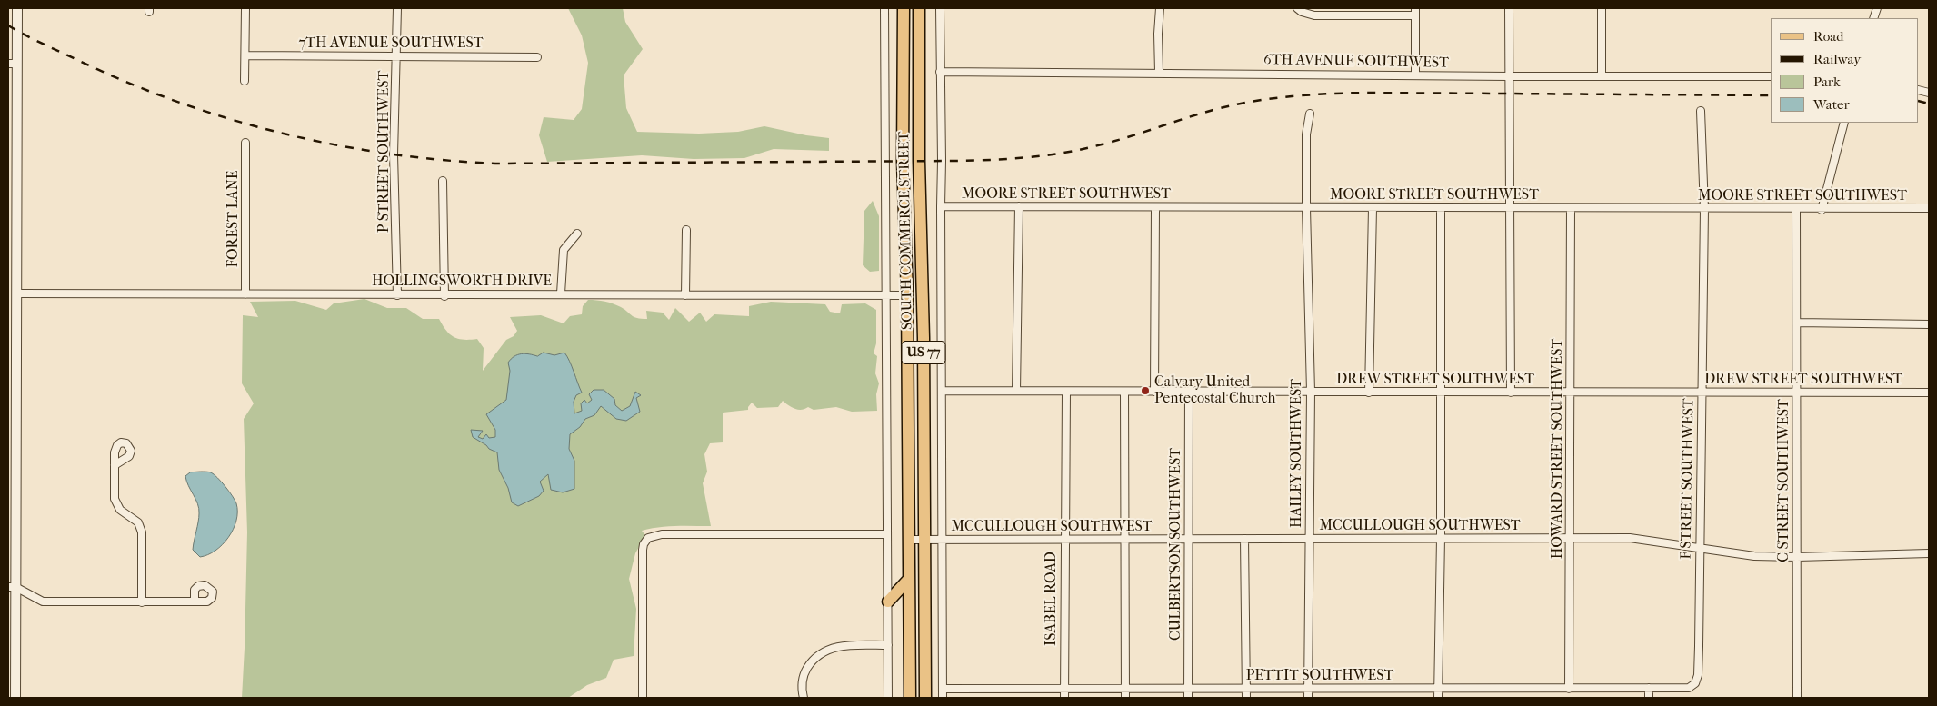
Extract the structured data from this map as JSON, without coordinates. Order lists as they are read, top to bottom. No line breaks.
{"streets":{"main road":["SOUTH COMMERCE STREET","US 77"],"street":["7TH AVENUE SOUTHWEST","6TH AVENUE SOUTHWEST","P STREET SOUTHWEST","MOORE STREET SOUTHWEST","FOREST LANE","HOLLINGSWORTH DRIVE","DREW STREET SOUTHWEST","HOWARD STREET SOUTHWEST","HAILEY SOUTHWEST","F STREET SOUTHWEST","C STREET SOUTHWEST","MCCULLOUGH SOUTHWEST","CULBERTSON SOUTHWEST","ISABEL ROAD","PETTIT SOUTHWEST"]},"crossings":[["7TH AVENUE SOUTHWEST","P STREET SOUTHWEST"],["P STREET SOUTHWEST","HOLLINGSWORTH DRIVE"],["MOORE STREET SOUTHWEST","HOWARD STREET SOUTHWEST"],["MOORE STREET SOUTHWEST","HAILEY SOUTHWEST"],["MOORE STREET SOUTHWEST","F STREET SOUTHWEST"],["MOORE STREET SOUTHWEST","C STREET SOUTHWEST"],["FOREST LANE","HOLLINGSWORTH DRIVE"],["SOUTH COMMERCE STREET","HOLLINGSWORTH DRIVE"],["SOUTH COMMERCE STREET","MCCULLOUGH SOUTHWEST"],["DREW STREET SOUTHWEST","HOWARD STREET SOUTHWEST"],["DREW STREET SOUTHWEST","HAILEY SOUTHWEST"],["DREW STREET SOUTHWEST","F STREET SOUTHWEST"],["DREW STREET SOUTHWEST","C STREET SOUTHWEST"],["DREW STREET SOUTHWEST","CULBERTSON SOUTHWEST"],["DREW STREET SOUTHWEST","ISABEL ROAD"],["HOWARD STREET SOUTHWEST","MCCULLOUGH SOUTHWEST"],["HOWARD STREET SOUTHWEST","PETTIT SOUTHWEST"],["HAILEY SOUTHWEST","MCCULLOUGH SOUTHWEST"],["HAILEY SOUTHWEST","PETTIT SOUTHWEST"],["F STREET SOUTHWEST","MCCULLOUGH SOUTHWEST"],["F STREET SOUTHWEST","PETTIT SOUTHWEST"],["C STREET SOUTHWEST","MCCULLOUGH SOUTHWEST"],["MCCULLOUGH SOUTHWEST","CULBERTSON SOUTHWEST"],["MCCULLOUGH SOUTHWEST","ISABEL ROAD"],["CULBERTSON SOUTHWEST","PETTIT SOUTHWEST"],["ISABEL ROAD","PETTIT SOUTHWEST"]],"places":["Calvary United Pentecostal Church"],"legend":["Road","Railway","Park","Water"]}
